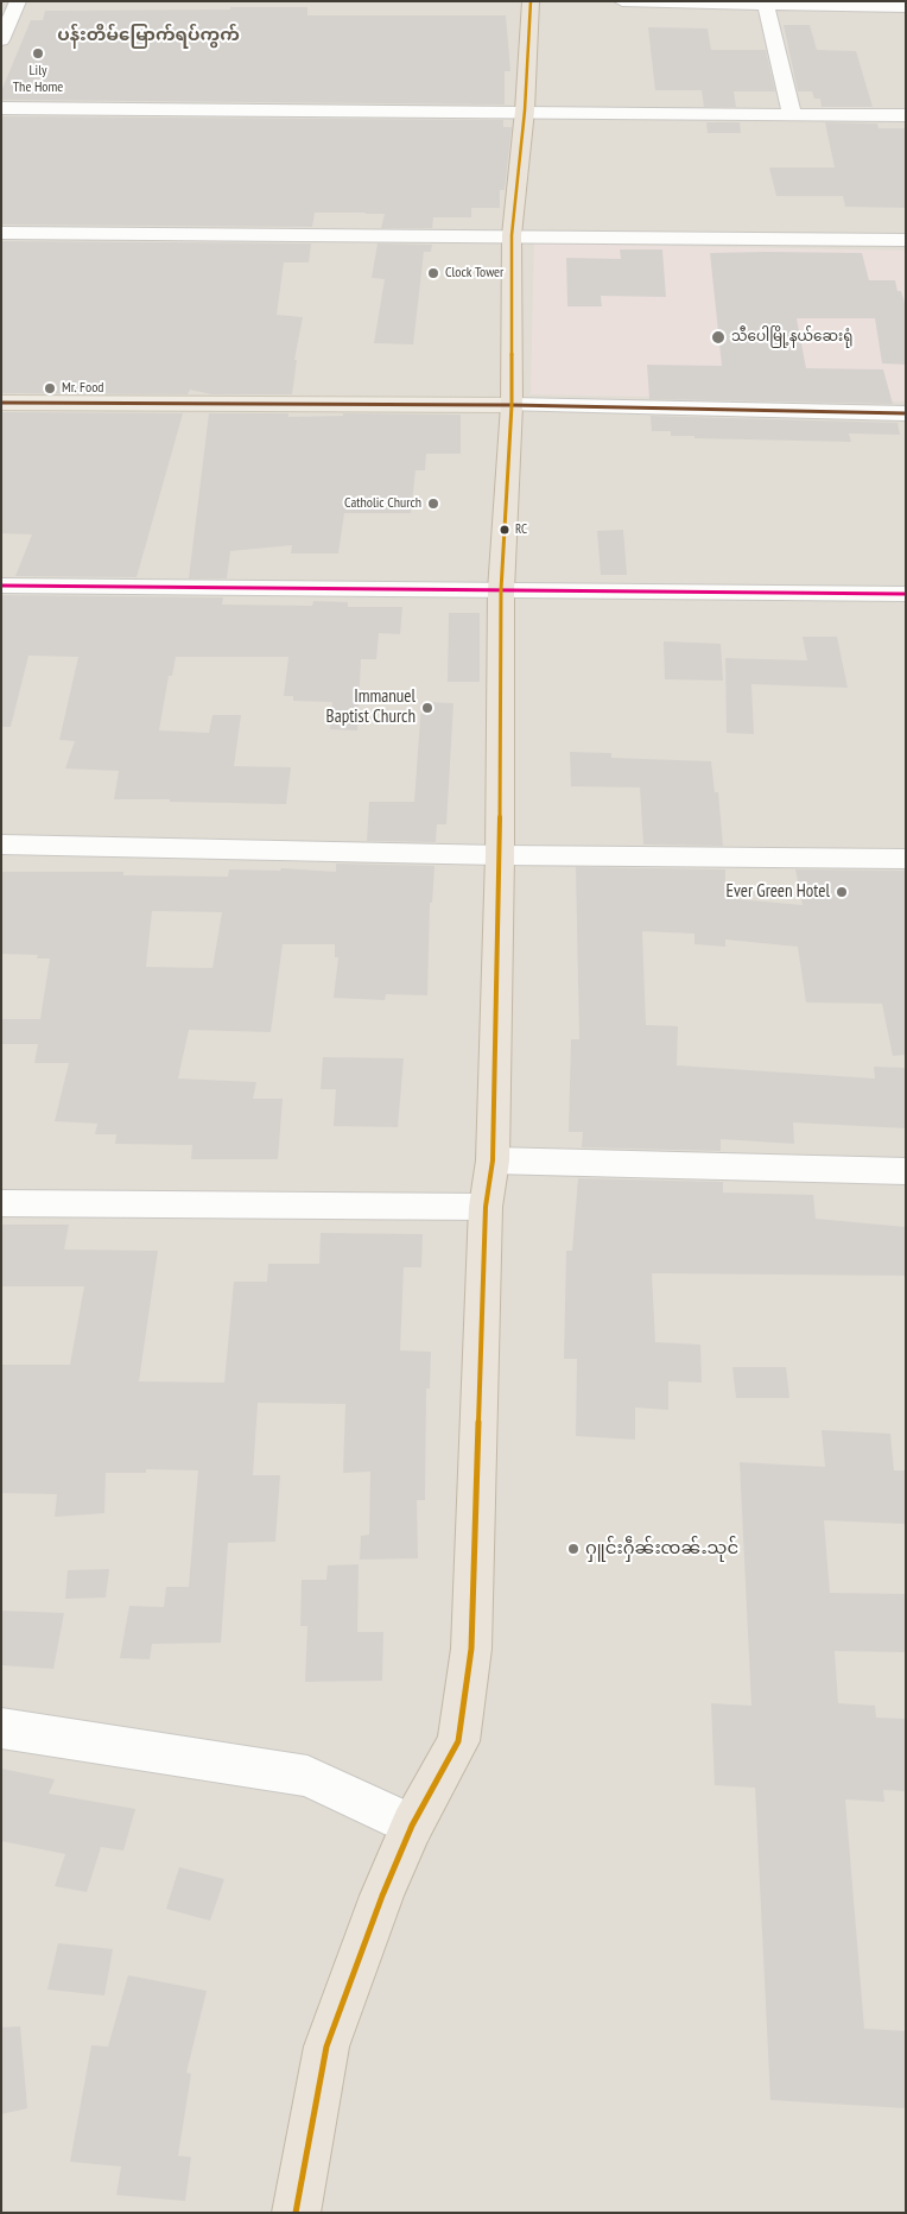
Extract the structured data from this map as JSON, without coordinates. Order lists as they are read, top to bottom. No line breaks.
{"districts":["ပန်းတိမ်မြောက်ရပ်ကွက်"],"places":["Lily The Home","Clock Tower","သီပေါမြို့နယ်ဆေးရုံ","Mr. Food","Catholic Church","RC","Immanuel Baptist Church","Ever Green Hotel","ႁူင်းႁဵၼ်းၸၼ်ႉသုင်"]}
